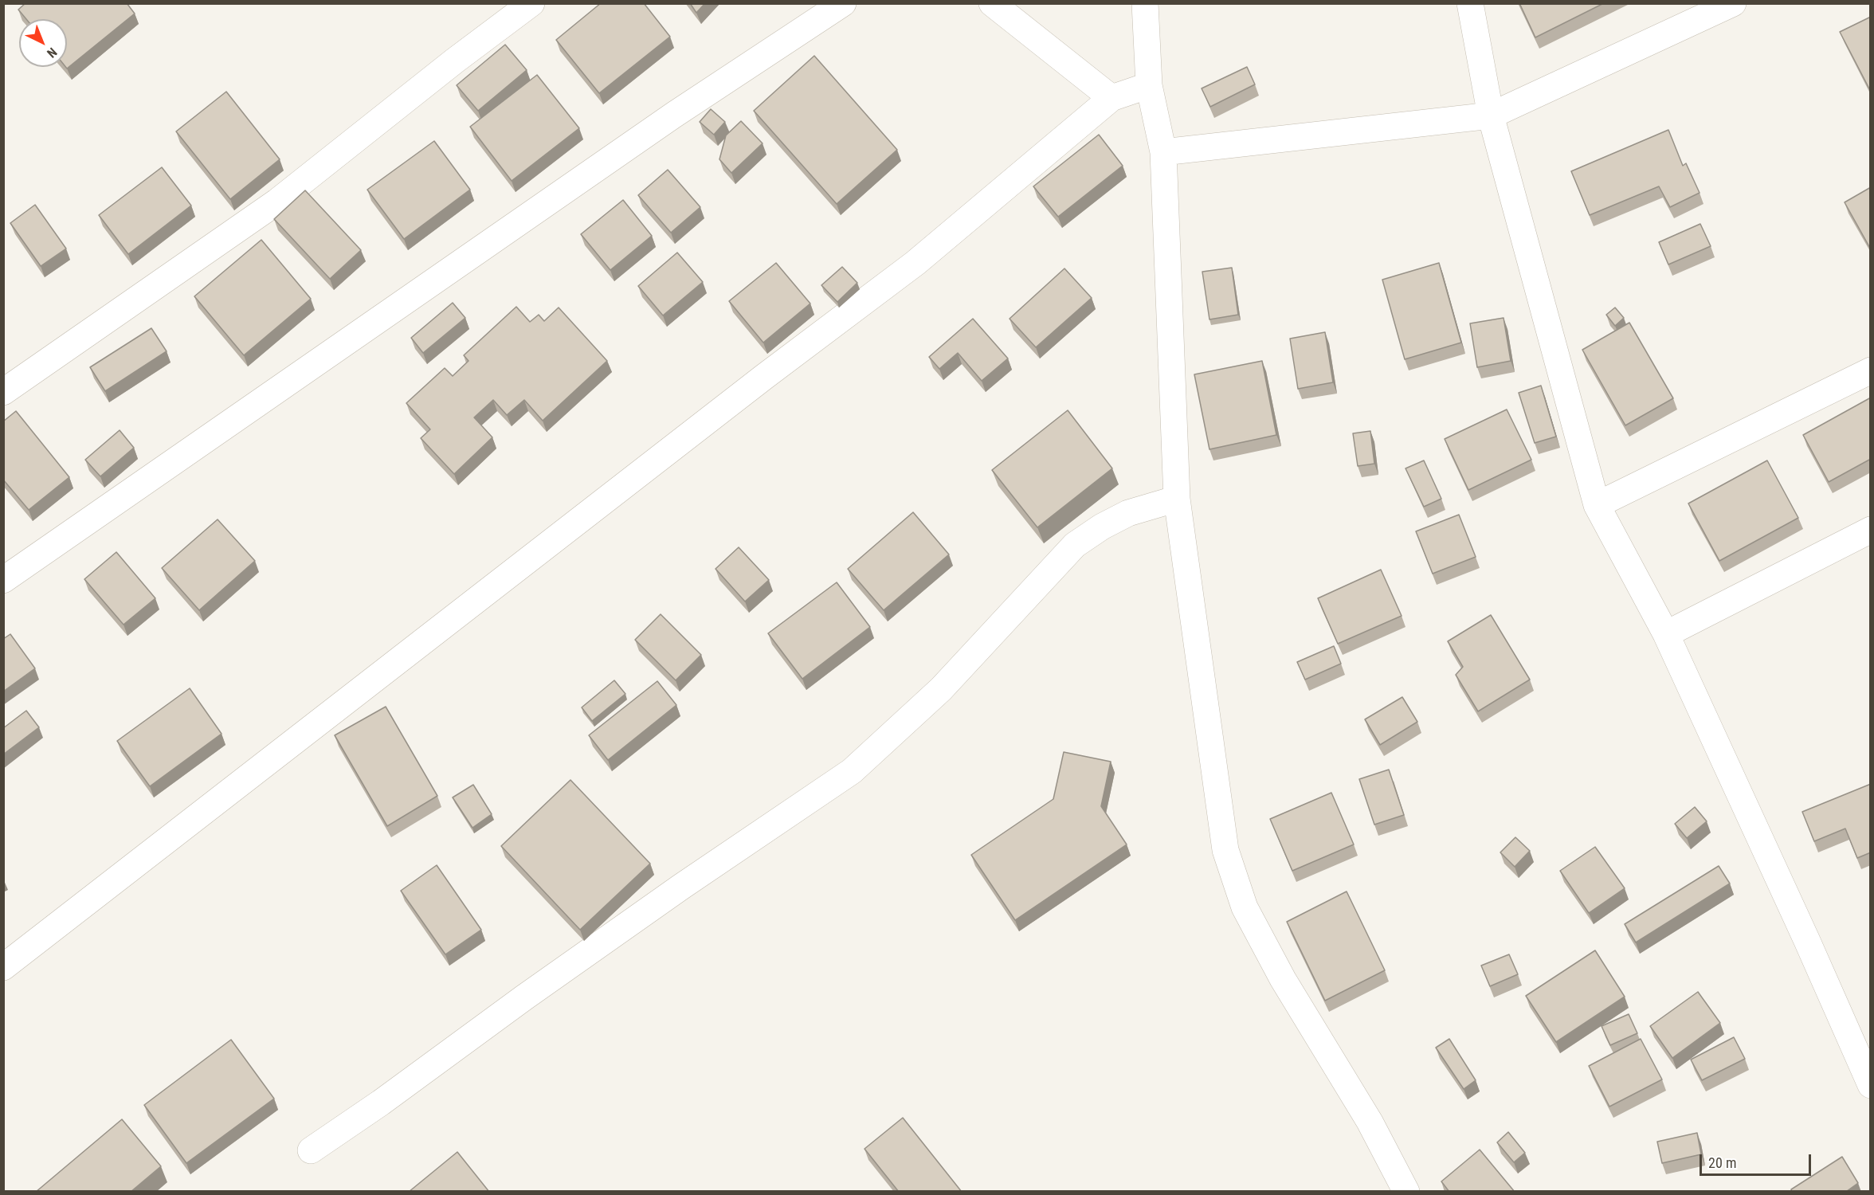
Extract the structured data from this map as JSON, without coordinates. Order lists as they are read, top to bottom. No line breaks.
{"scale_bar":"20 m","north":"bottom right"}
